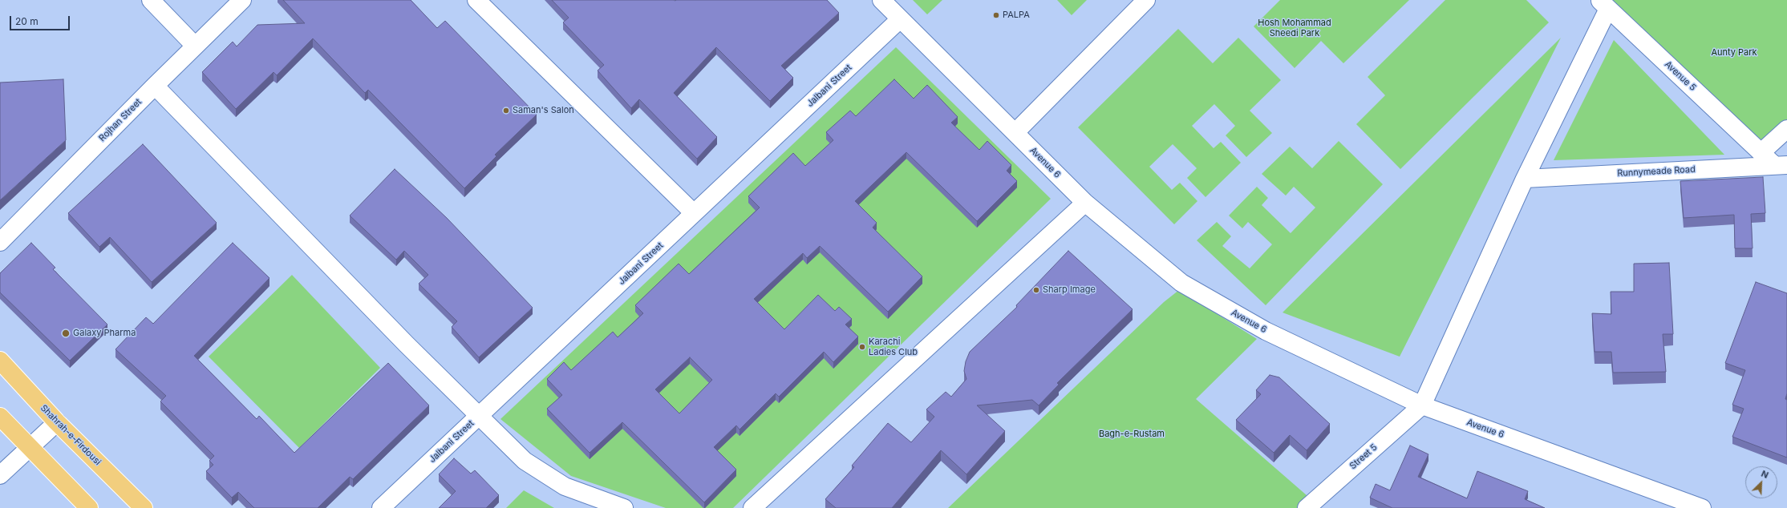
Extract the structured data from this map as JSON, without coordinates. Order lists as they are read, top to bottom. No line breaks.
{"streets":{"main road":["Shahrah-e-Firdousi"],"street":["Avenue 5","Jalbani Street","Rojhan Street","Avenue 6","Runnymeade Road","Street 5"]},"crossings":[["Avenue 5","Runnymeade Road"],["Jalbani Street","Avenue 6"],["Avenue 6","Street 5"]],"parks":["Hosh Mohammad Sheedi Park","Aunty Park","Bagh-e-Rustam"],"places":["PALPA","Saman's Salon","Sharp Image","Galaxy Pharma","Karachi Ladies Club"],"scale_bar":"20 m","north":"top right"}
